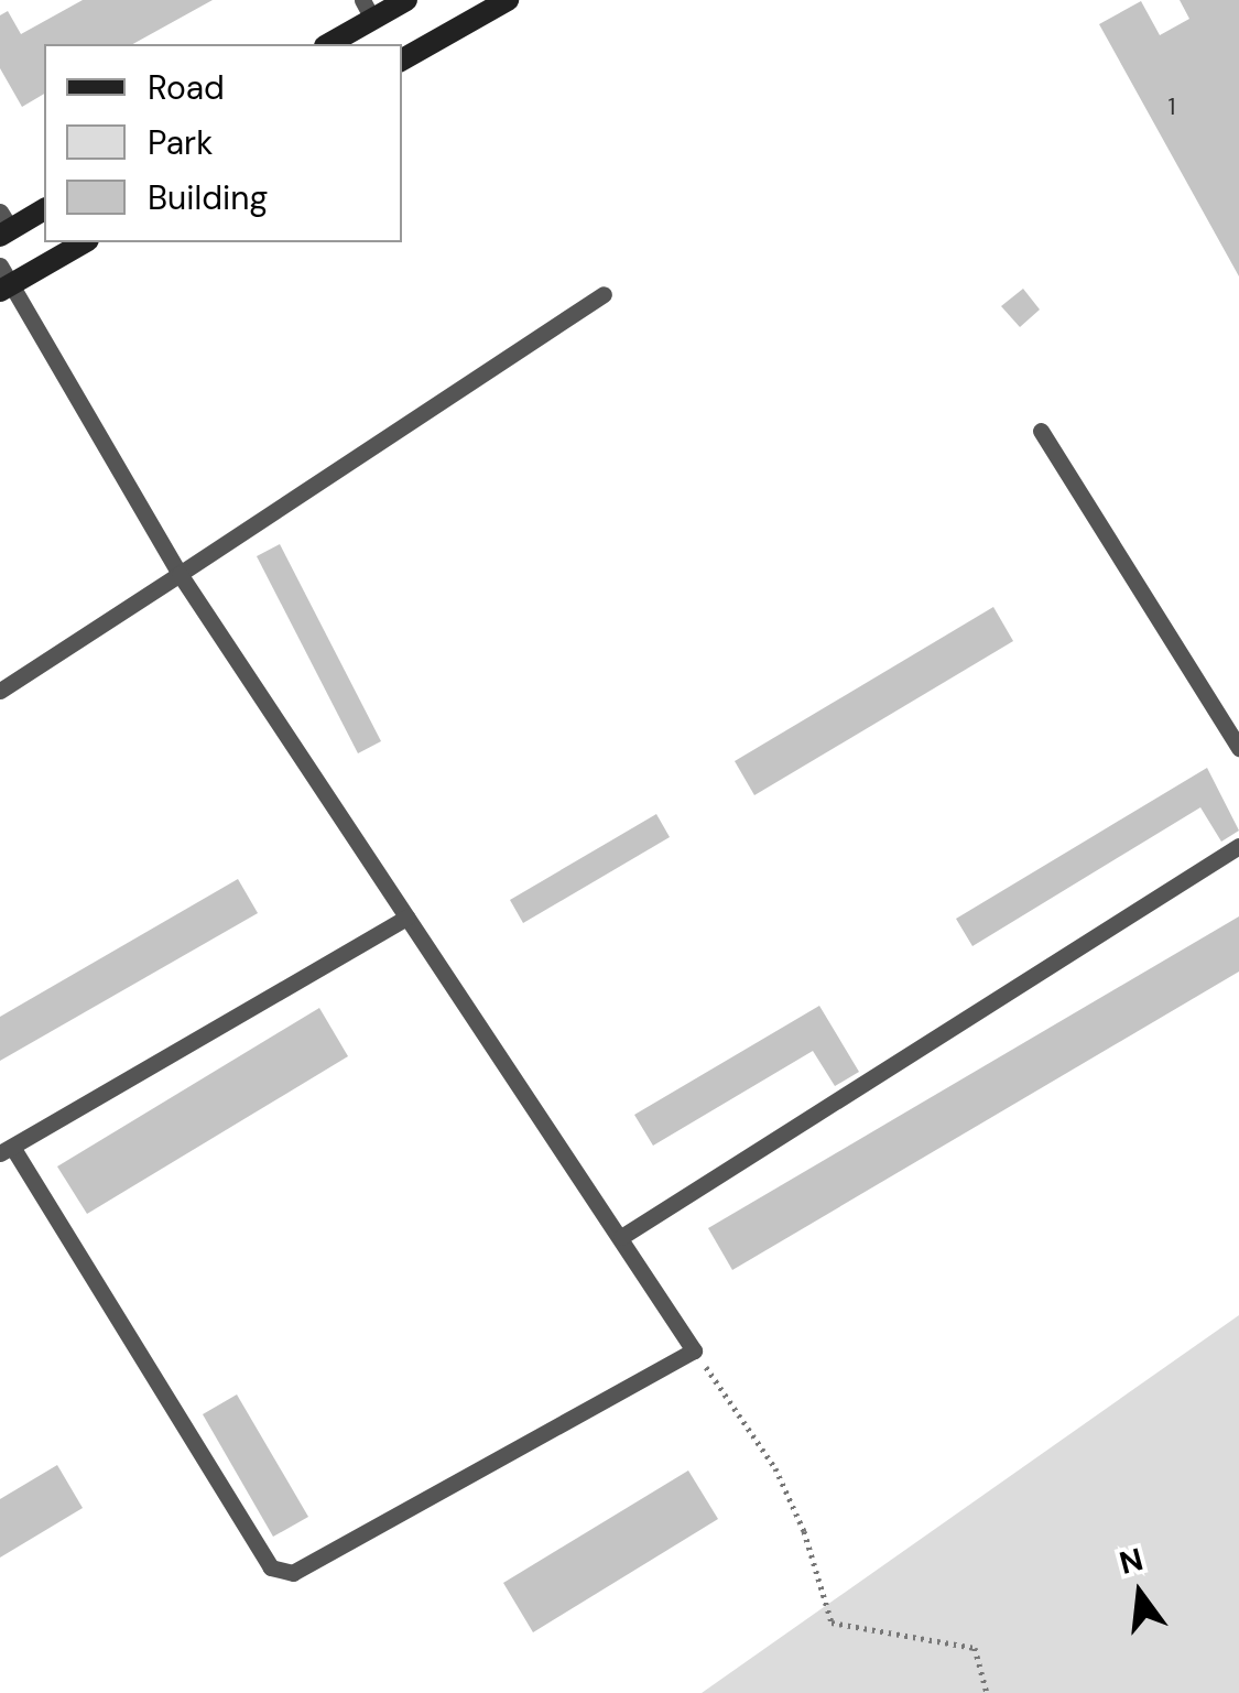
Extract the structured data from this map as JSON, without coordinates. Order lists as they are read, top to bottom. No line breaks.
{"house_numbers":["1"],"legend":["Road","Park","Building"],"north":"top"}
